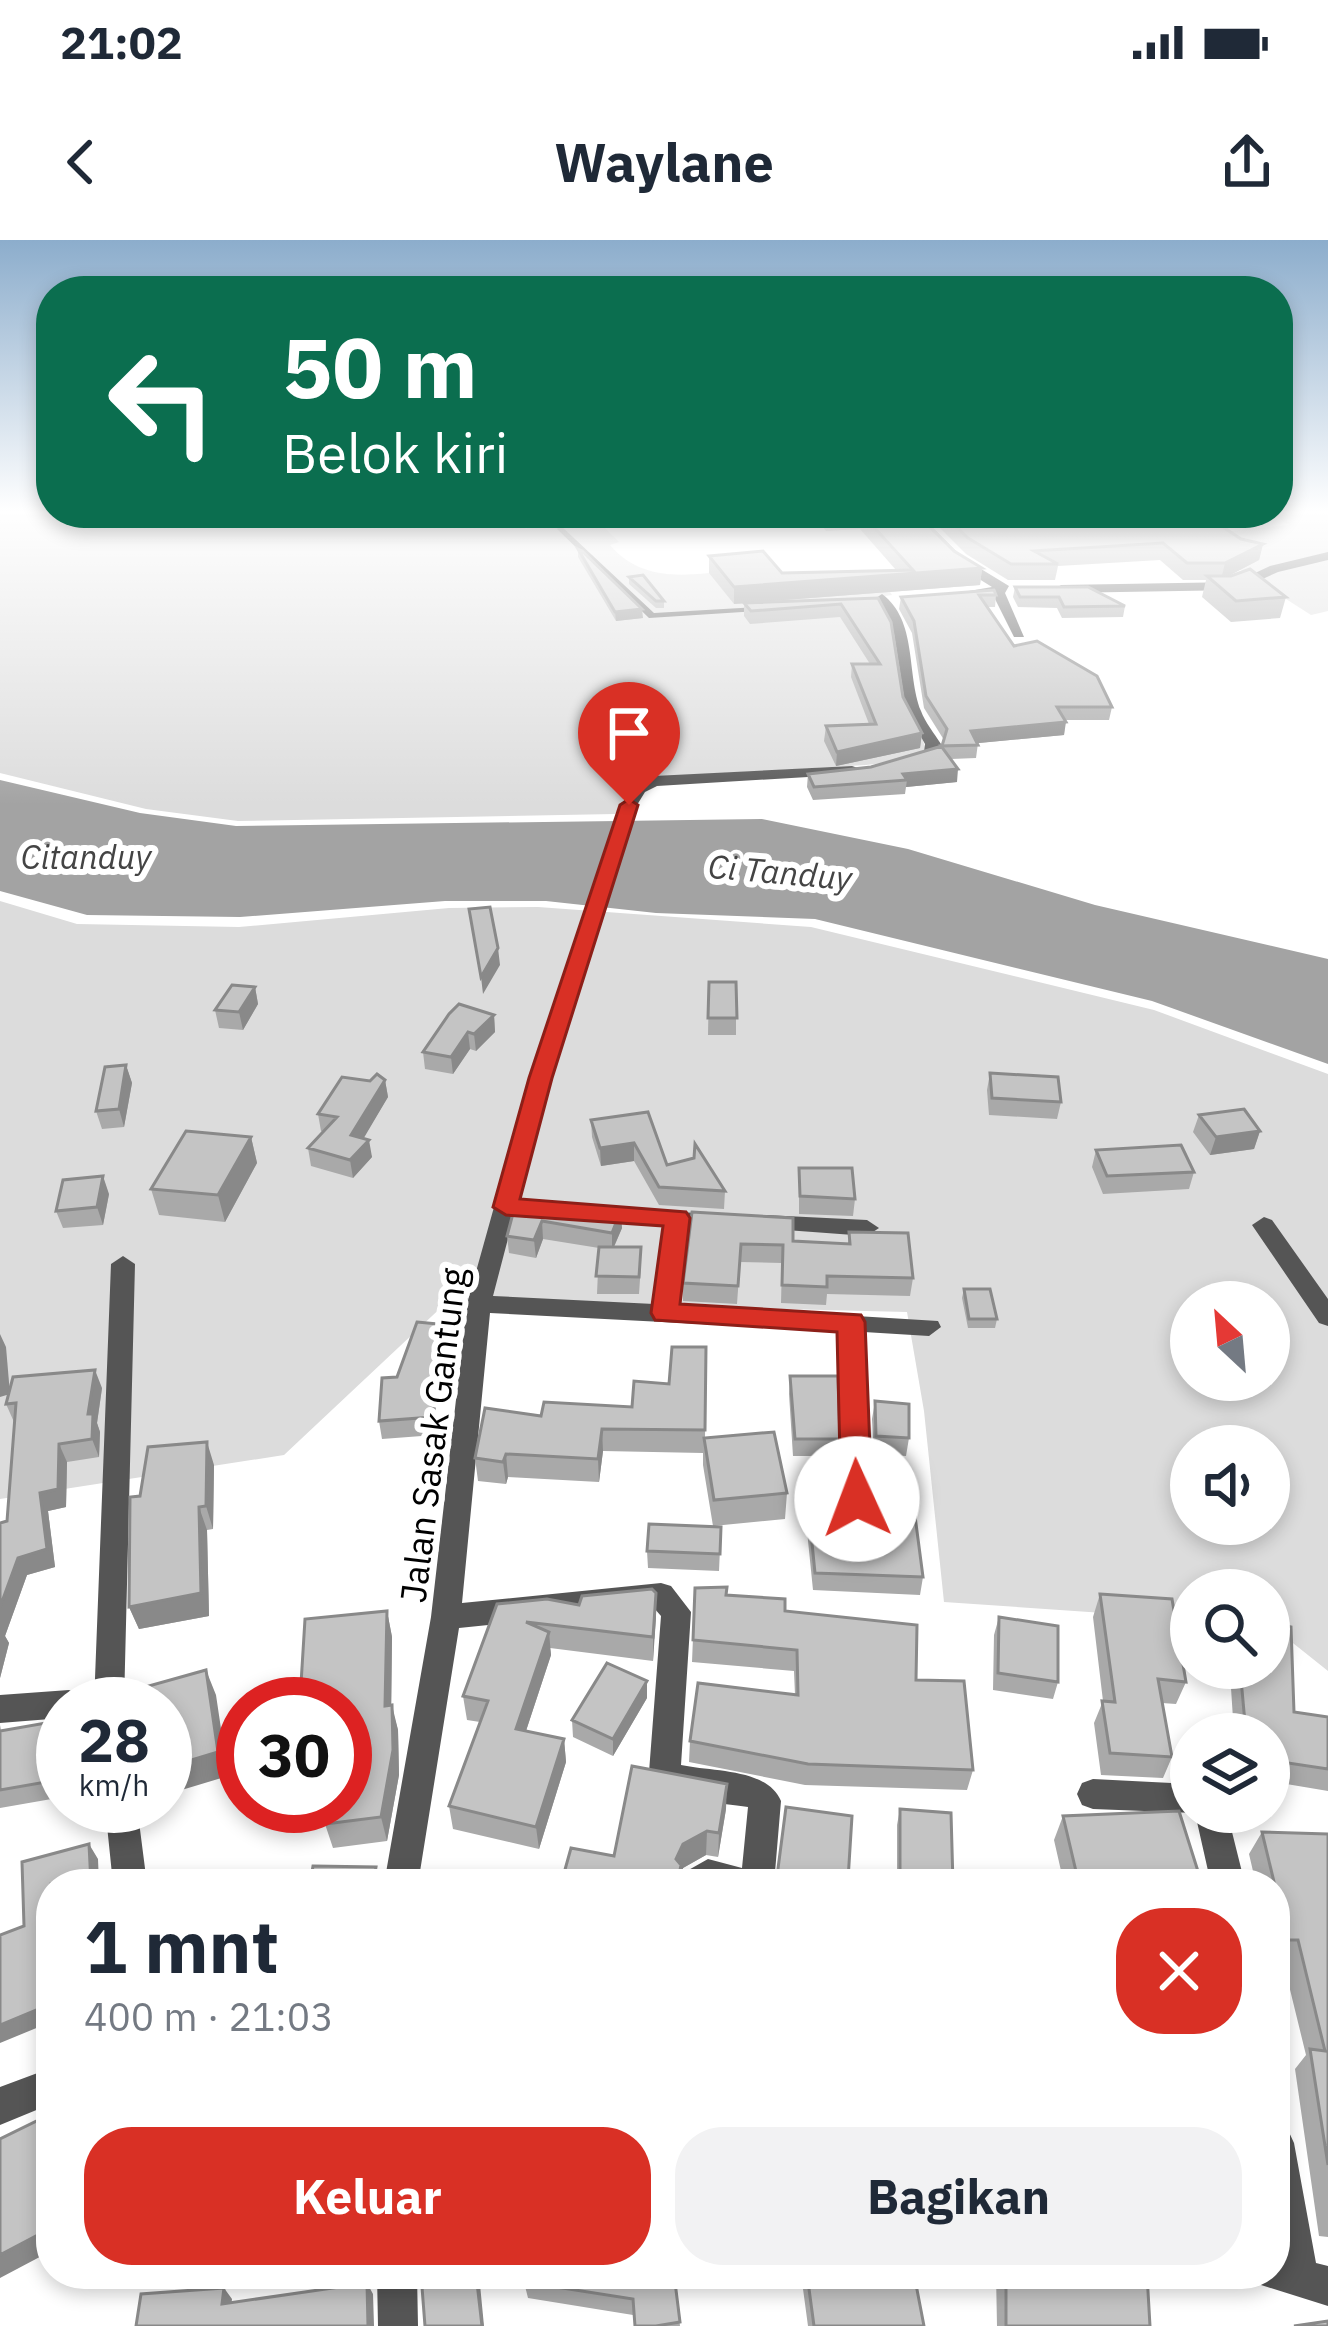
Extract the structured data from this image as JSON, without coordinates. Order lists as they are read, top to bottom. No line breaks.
{"streets":{"street":["Jalan Sasak Gantung"]},"water":["Citanduy","Ci Tanduy"],"north":"top left","page":{"status":"21:02","header":"Waylane","turn":["50 m","Belok kiri"],"speed":"28 km/h","limit":"30","heading":["1 mnt","400 m · 21:03"],"buttons":["Keluar","Bagikan"]}}
